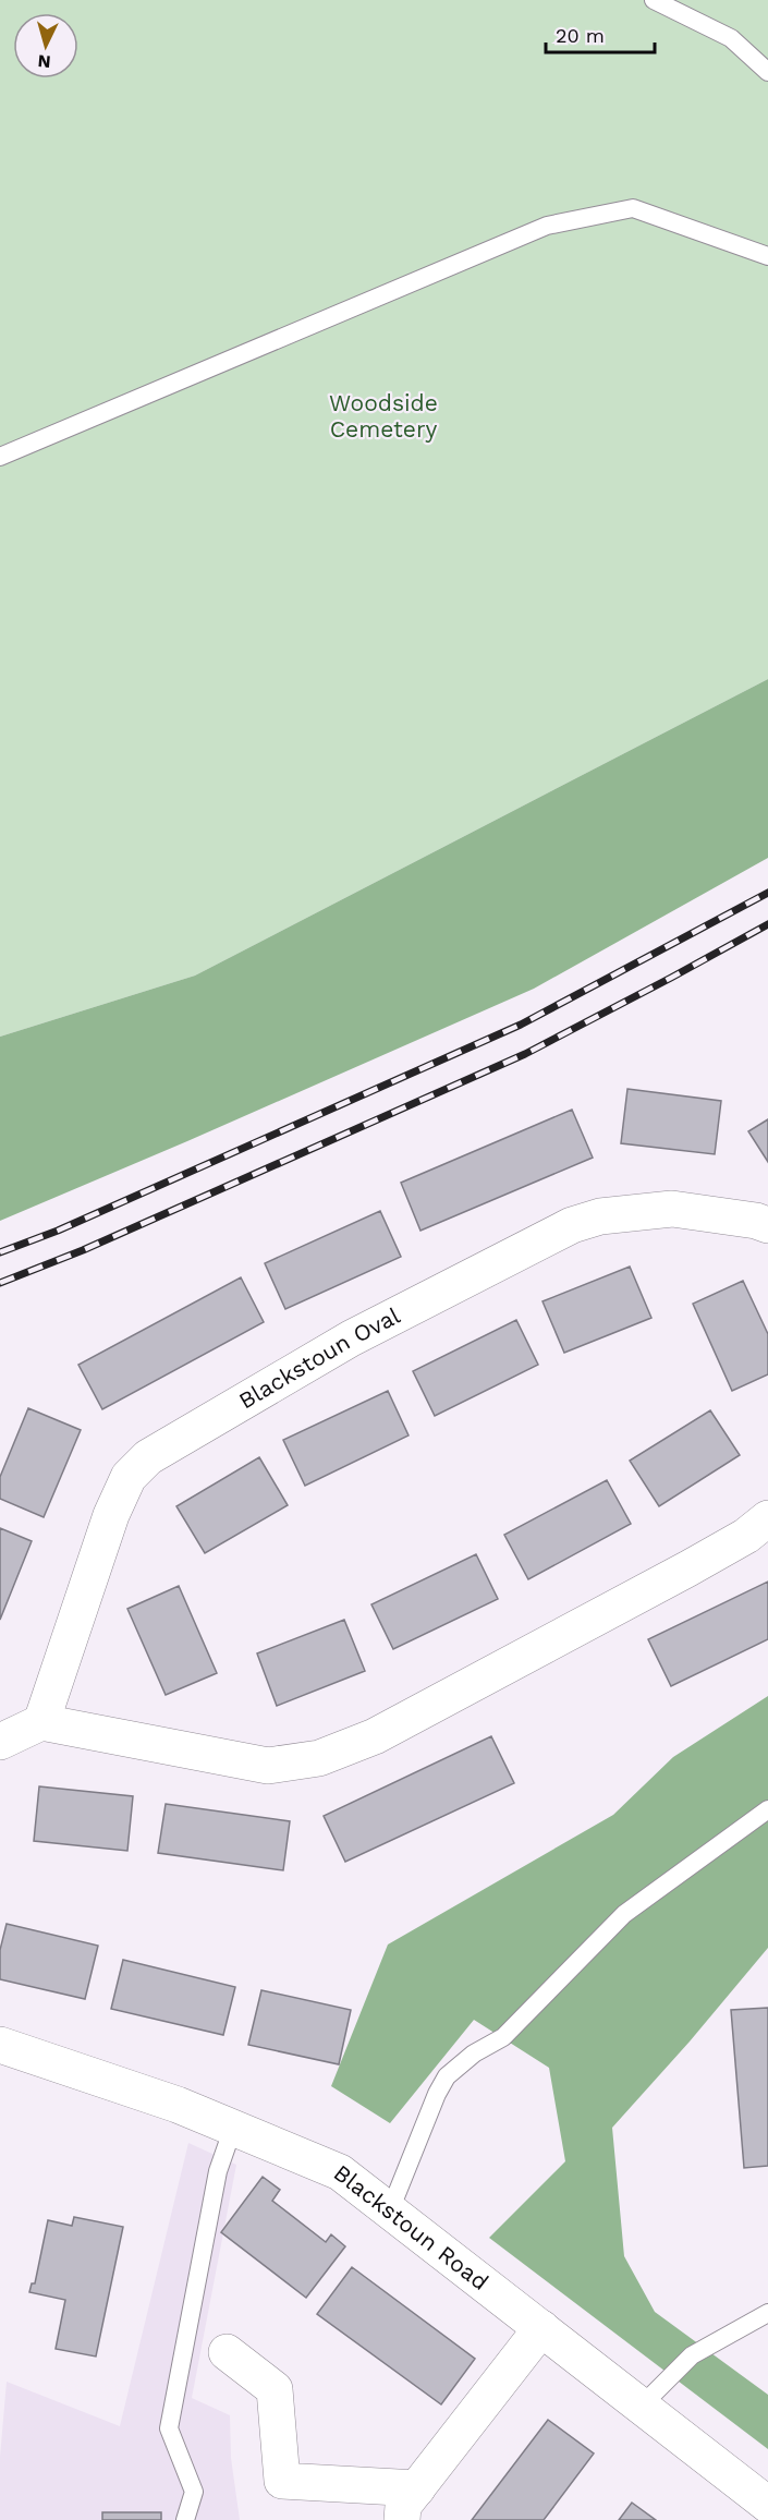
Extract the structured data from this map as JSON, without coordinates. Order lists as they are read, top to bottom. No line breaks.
{"streets":{"street":["Blackstoun Oval","Blackstoun Road"]},"parks":["Woodside Cemetery"],"scale_bar":"20 m","north":"bottom"}
